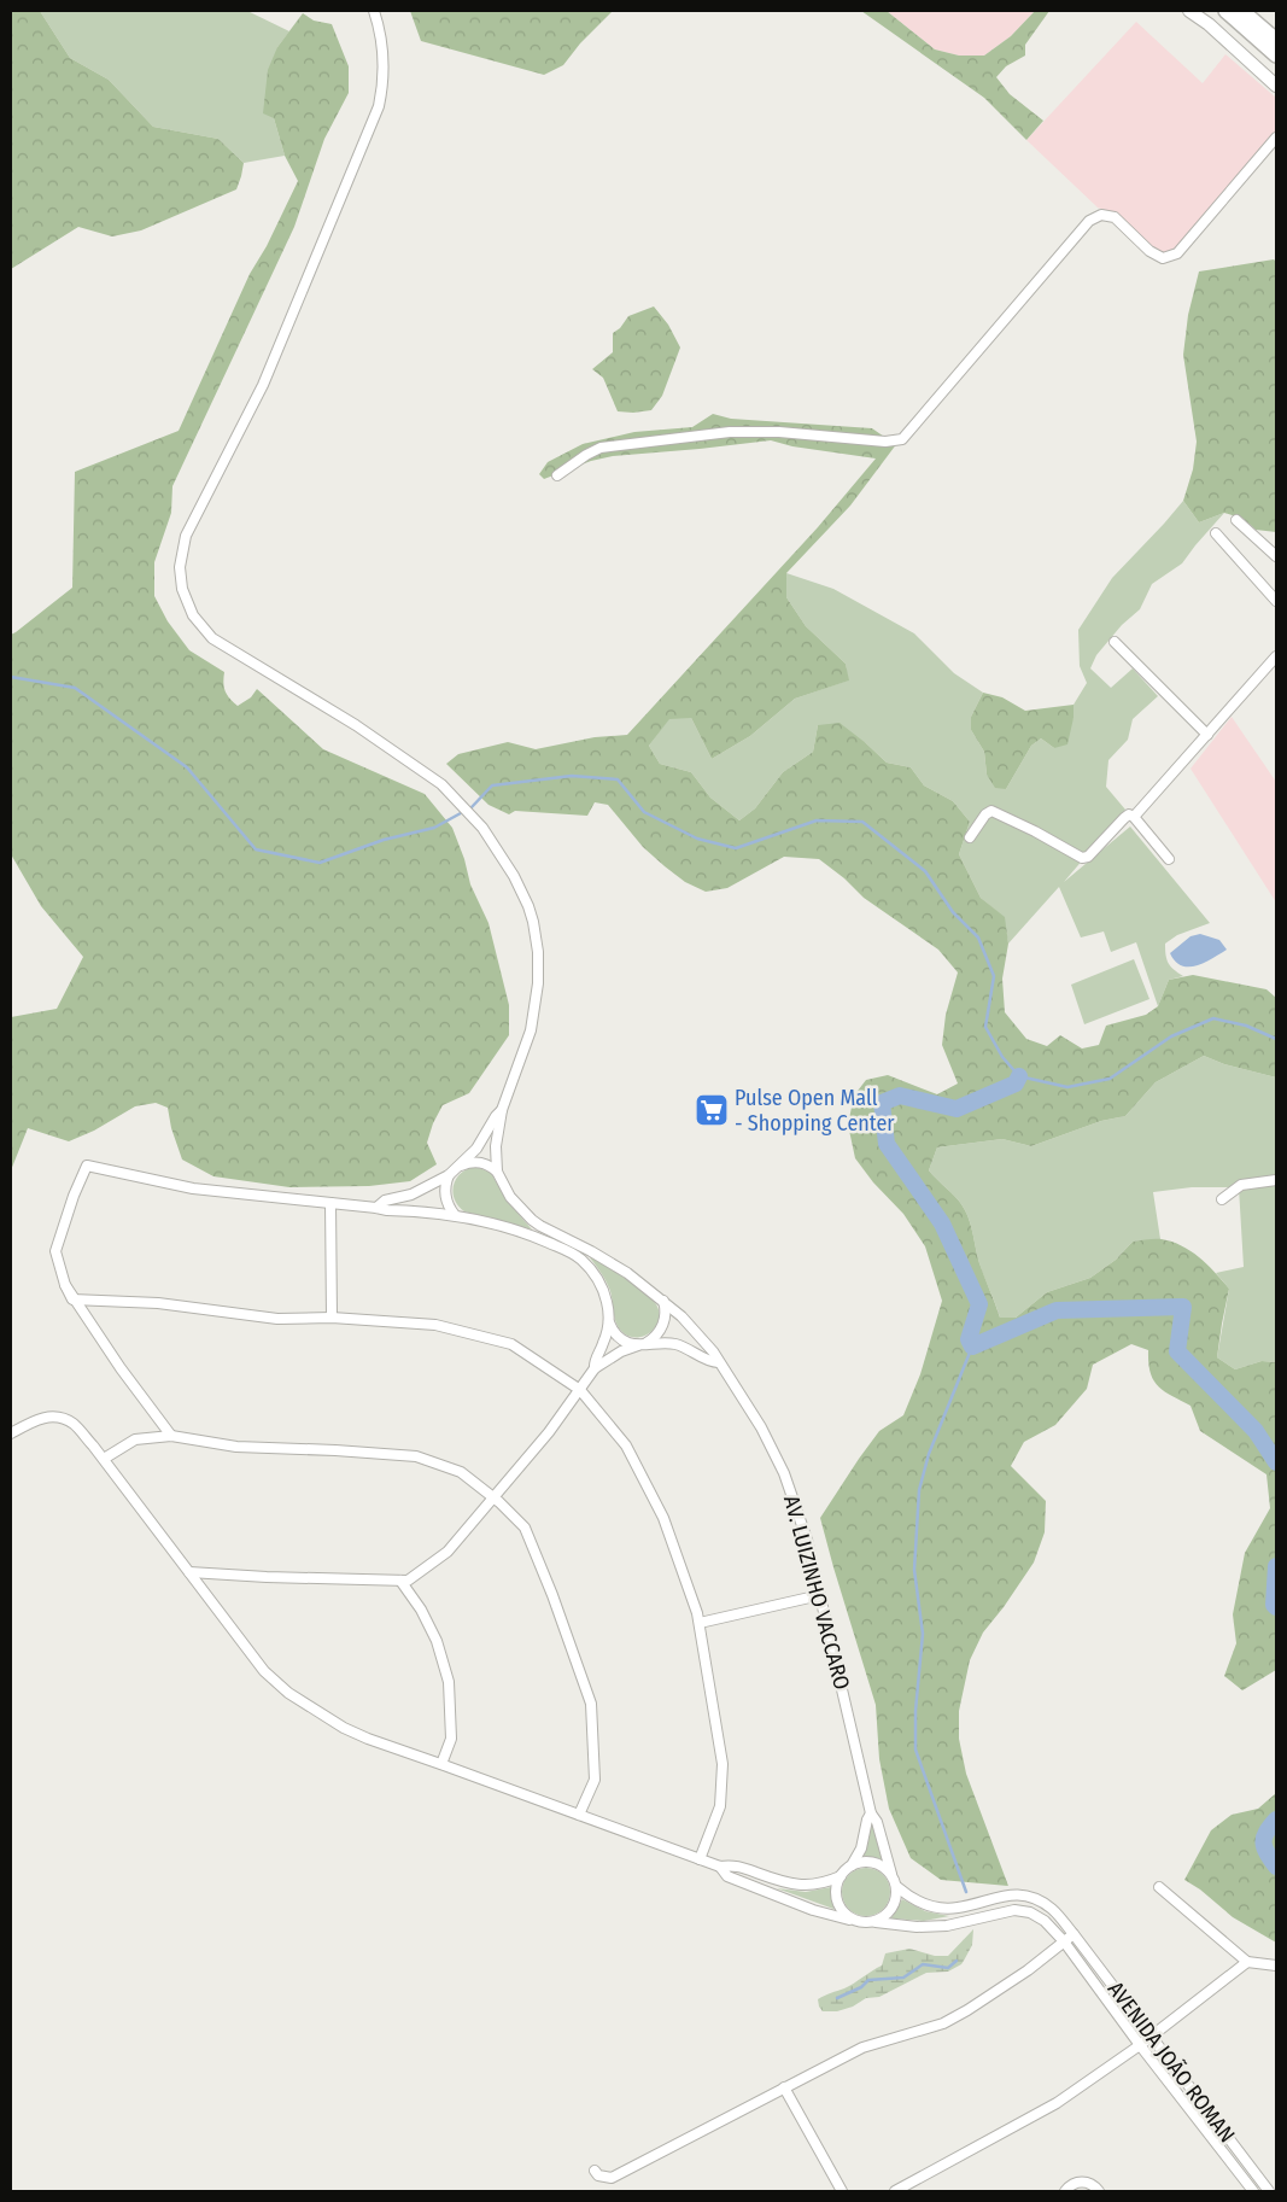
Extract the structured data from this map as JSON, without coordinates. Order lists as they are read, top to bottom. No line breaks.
{"streets":{"street":["AV. LUIZINHO VACCARO","AVENIDA JOÃO ROMAN"]},"places":{"supermarket":["Pulse Open Mall - Shopping Center"]}}
